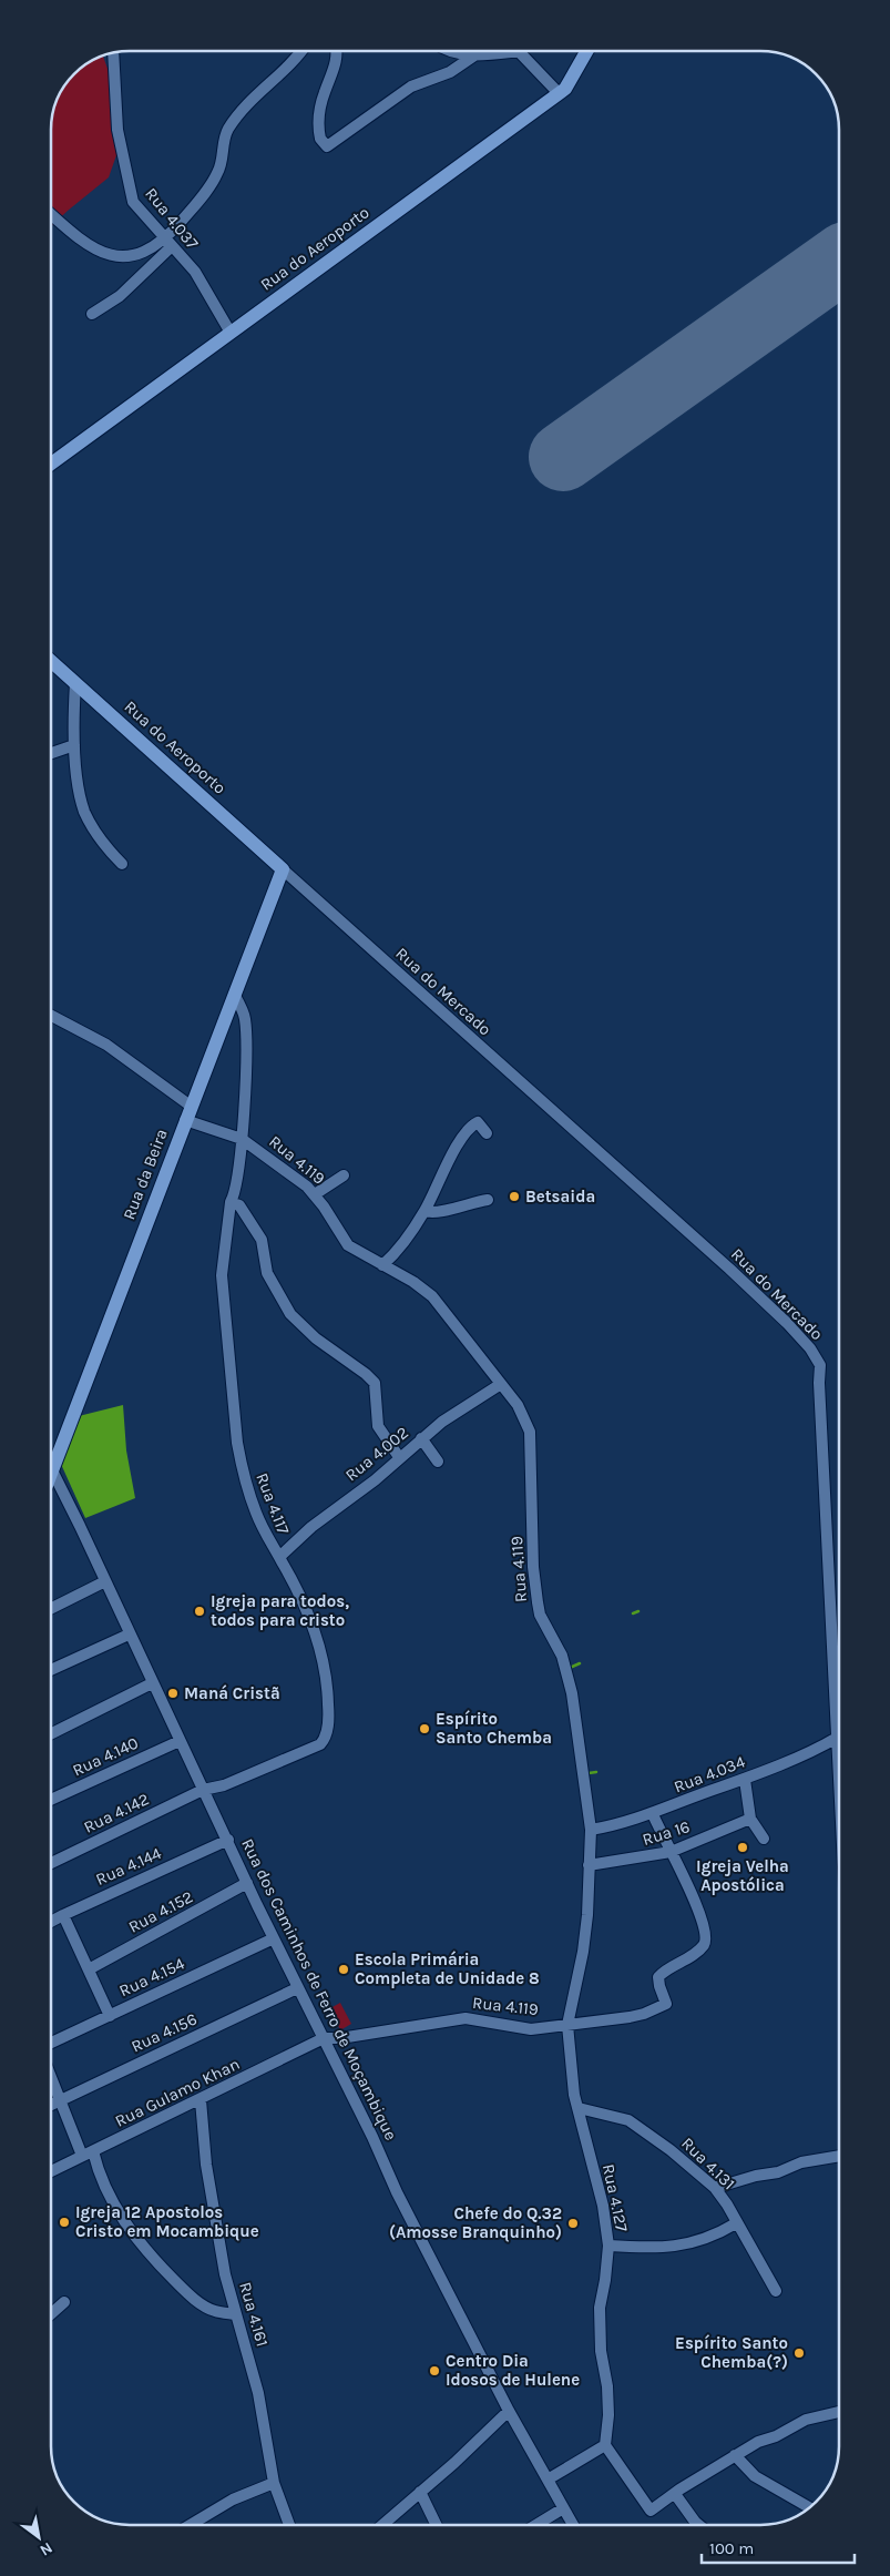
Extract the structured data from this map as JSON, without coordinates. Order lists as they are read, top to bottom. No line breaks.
{"streets":{"main road":["Rua do Aeroporto","Rua da Beira"],"street":["Rua 4.037","Rua do Mercado","Rua 4.119","Rua 4.002","Rua 4.117","Rua 4.140","Rua 4.034","Rua 4.142","Rua 16","Rua 4.144","Rua 4.152","Rua 4.154","Rua dos Caminhos de Ferro de Moçambique","Rua 4.156","Rua Gulamo Khan","Rua 4.131","Rua 4.127","Rua 4.161"]},"crossings":[["Rua 4.037","Rua do Aeroporto"],["Rua do Aeroporto","Rua do Mercado"],["Rua do Aeroporto","Rua da Beira"],["Rua do Mercado","Rua da Beira"],["Rua do Mercado","Rua 4.034"],["Rua 4.119","Rua da Beira"],["Rua 4.119","Rua 4.002"],["Rua 4.119","Rua 4.117"],["Rua 4.119","Rua 4.034"],["Rua 4.119","Rua 16"],["Rua 4.119","Rua dos Caminhos de Ferro de Moçambique"],["Rua 4.119","Rua Gulamo Khan"],["Rua 4.119","Rua 4.127"],["Rua da Beira","Rua 4.117"],["Rua da Beira","Rua dos Caminhos de Ferro de Moçambique"],["Rua 4.002","Rua 4.117"],["Rua 4.117","Rua 4.142"],["Rua 4.117","Rua dos Caminhos de Ferro de Moçambique"],["Rua 4.140","Rua dos Caminhos de Ferro de Moçambique"],["Rua 4.142","Rua dos Caminhos de Ferro de Moçambique"],["Rua 4.144","Rua dos Caminhos de Ferro de Moçambique"],["Rua 4.152","Rua dos Caminhos de Ferro de Moçambique"],["Rua 4.154","Rua dos Caminhos de Ferro de Moçambique"],["Rua dos Caminhos de Ferro de Moçambique","Rua 4.156"],["Rua dos Caminhos de Ferro de Moçambique","Rua Gulamo Khan"],["Rua Gulamo Khan","Rua 4.161"],["Rua 4.131","Rua 4.127"]],"places":["Betsaida","Igreja para todos, todos para cristo","Maná Cristã","Espírito Santo Chemba","Igreja Velha Apostólica","Escola Primária Completa de Unidade 8","Igreja 12 Apostolos Cristo em Mocambique","Chefe do Q.32 (Amosse Branquinho)","Espírito Santo Chemba(?)","Centro Dia Idosos de Hulene"],"scale_bar":"100 m","north":"bottom right"}
